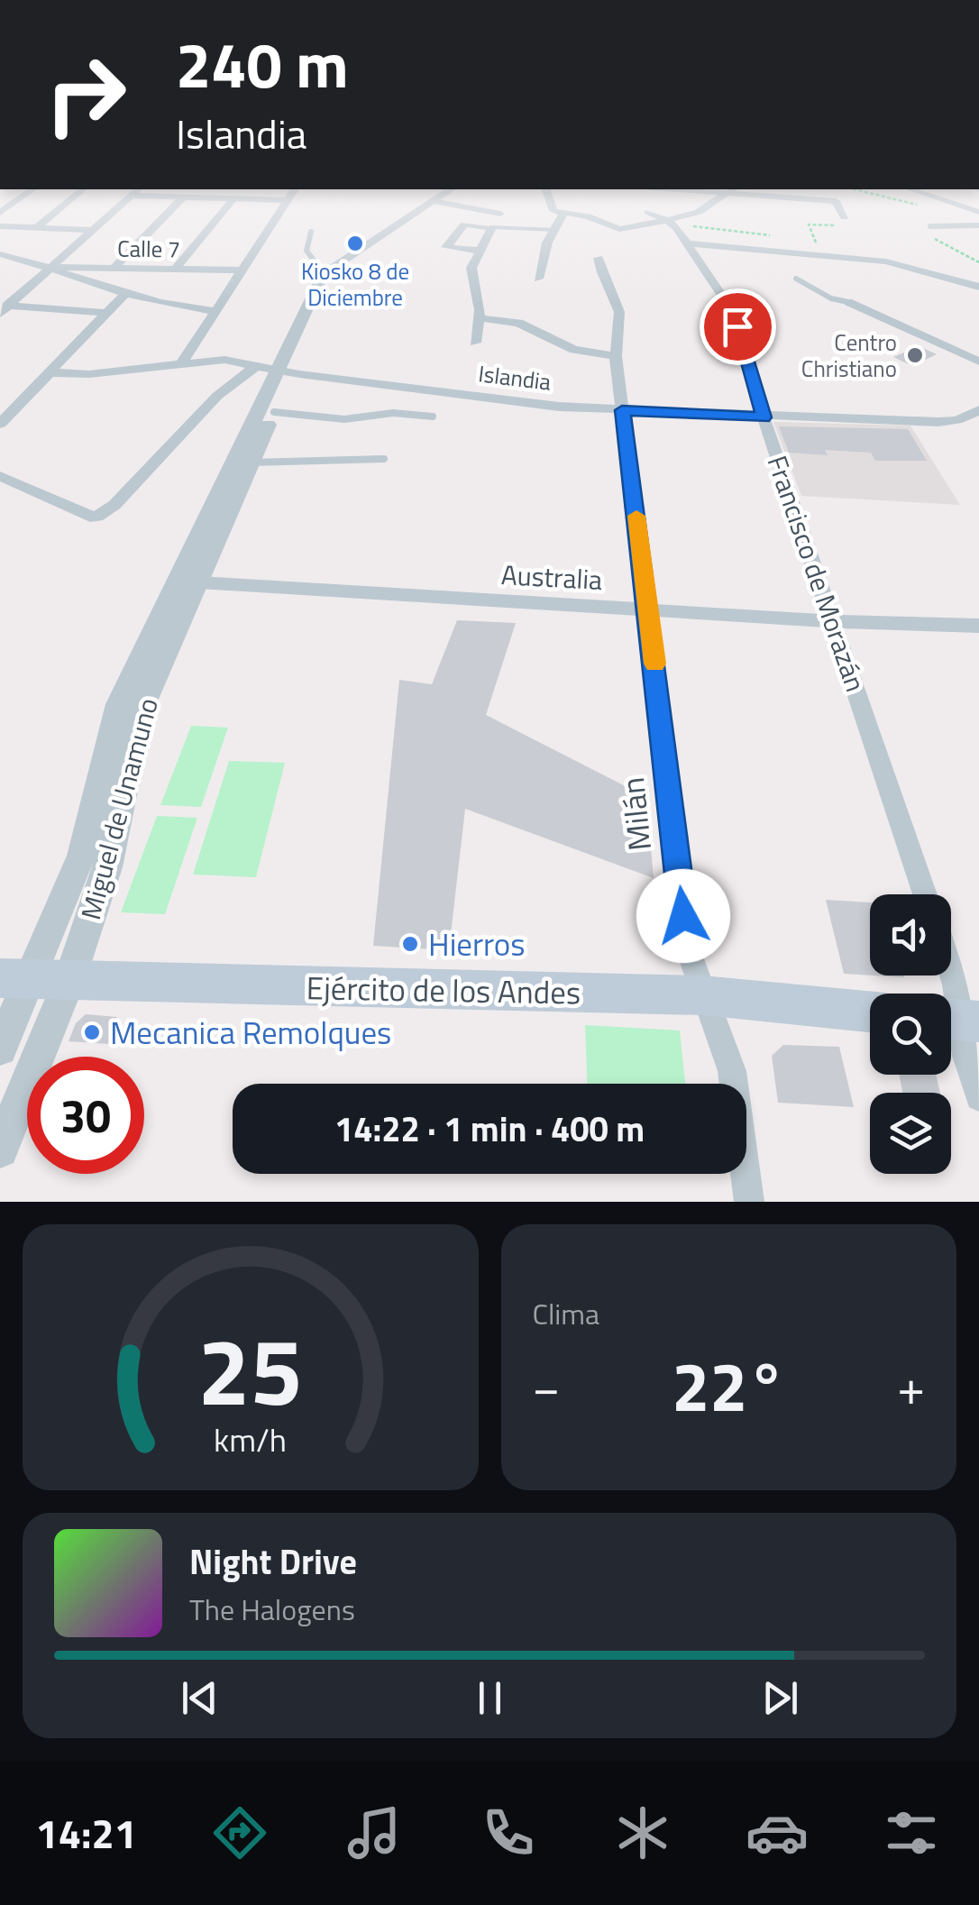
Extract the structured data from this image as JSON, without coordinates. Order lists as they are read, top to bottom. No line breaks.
{"streets":{"main road":["Ejército de los Andes"],"street":["Calle 7","Islandia","Francisco de Morazán","Australia","Miguel de Unamuno","Milán"]},"crossings":[["Islandia","Francisco de Morazán"],["Islandia","Miguel de Unamuno"],["Islandia","Milán"],["Francisco de Morazán","Australia"],["Australia","Miguel de Unamuno"],["Australia","Milán"],["Miguel de Unamuno","Ejército de los Andes"],["Milán","Ejército de los Andes"]],"places":["Kiosko 8 de Diciembre","Centro Christiano","Hierros","Mecanica Remolques"],"page":{"turn":["240 m","Islandia"],"limit":"30","trip":"14:22 · 1 min · 400 m","tile":"Clima","heat":["−","22°","+"],"song":["Night Drive","The Halogens"],"tabs":"14:21","gauge":["25","km/h"]}}
